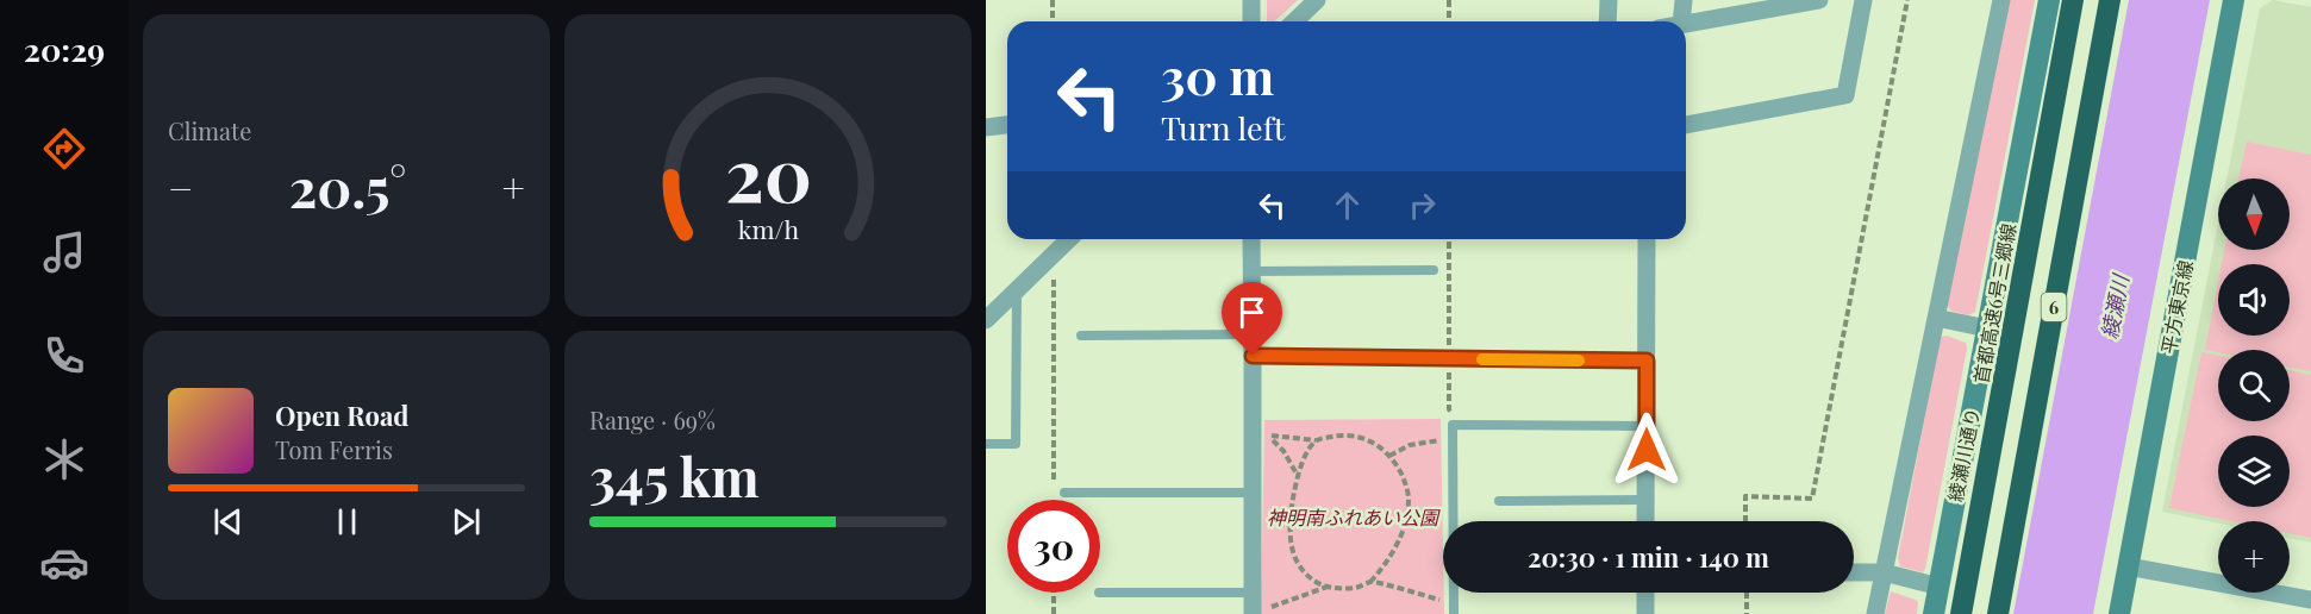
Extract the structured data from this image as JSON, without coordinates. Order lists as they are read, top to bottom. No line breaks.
{"streets":{"highway":["首都高速6号三郷線","6"],"street":["平方東京線","綾瀬川通り"]},"water":["綾瀬川"],"parks":["神明南ふれあい公園"],"north":"bottom","page":{"tabs":"20:29","tile":["Climate",["Range · 69%","345 km"]],"turn":["30 m","Turn left"],"heat":["−","20.5°","+"],"map_buttons":"+","song":["Open Road","Tom Ferris"],"limit":"30","trip":"20:30 · 1 min · 140 m","gauge":["20","km/h"]}}
